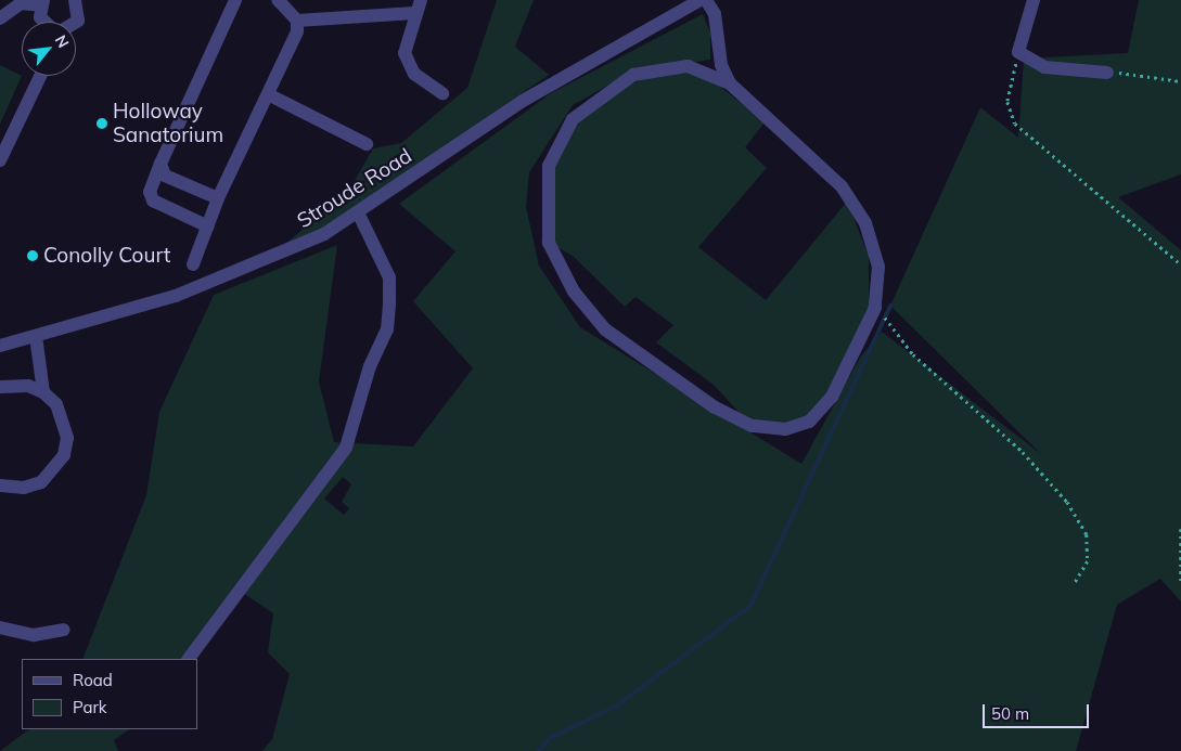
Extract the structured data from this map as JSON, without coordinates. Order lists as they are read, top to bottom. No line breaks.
{"streets":{"street":["Stroude Road"]},"places":["Holloway Sanatorium","Conolly Court"],"legend":["Road","Park"],"scale_bar":"50 m","north":"top right"}
